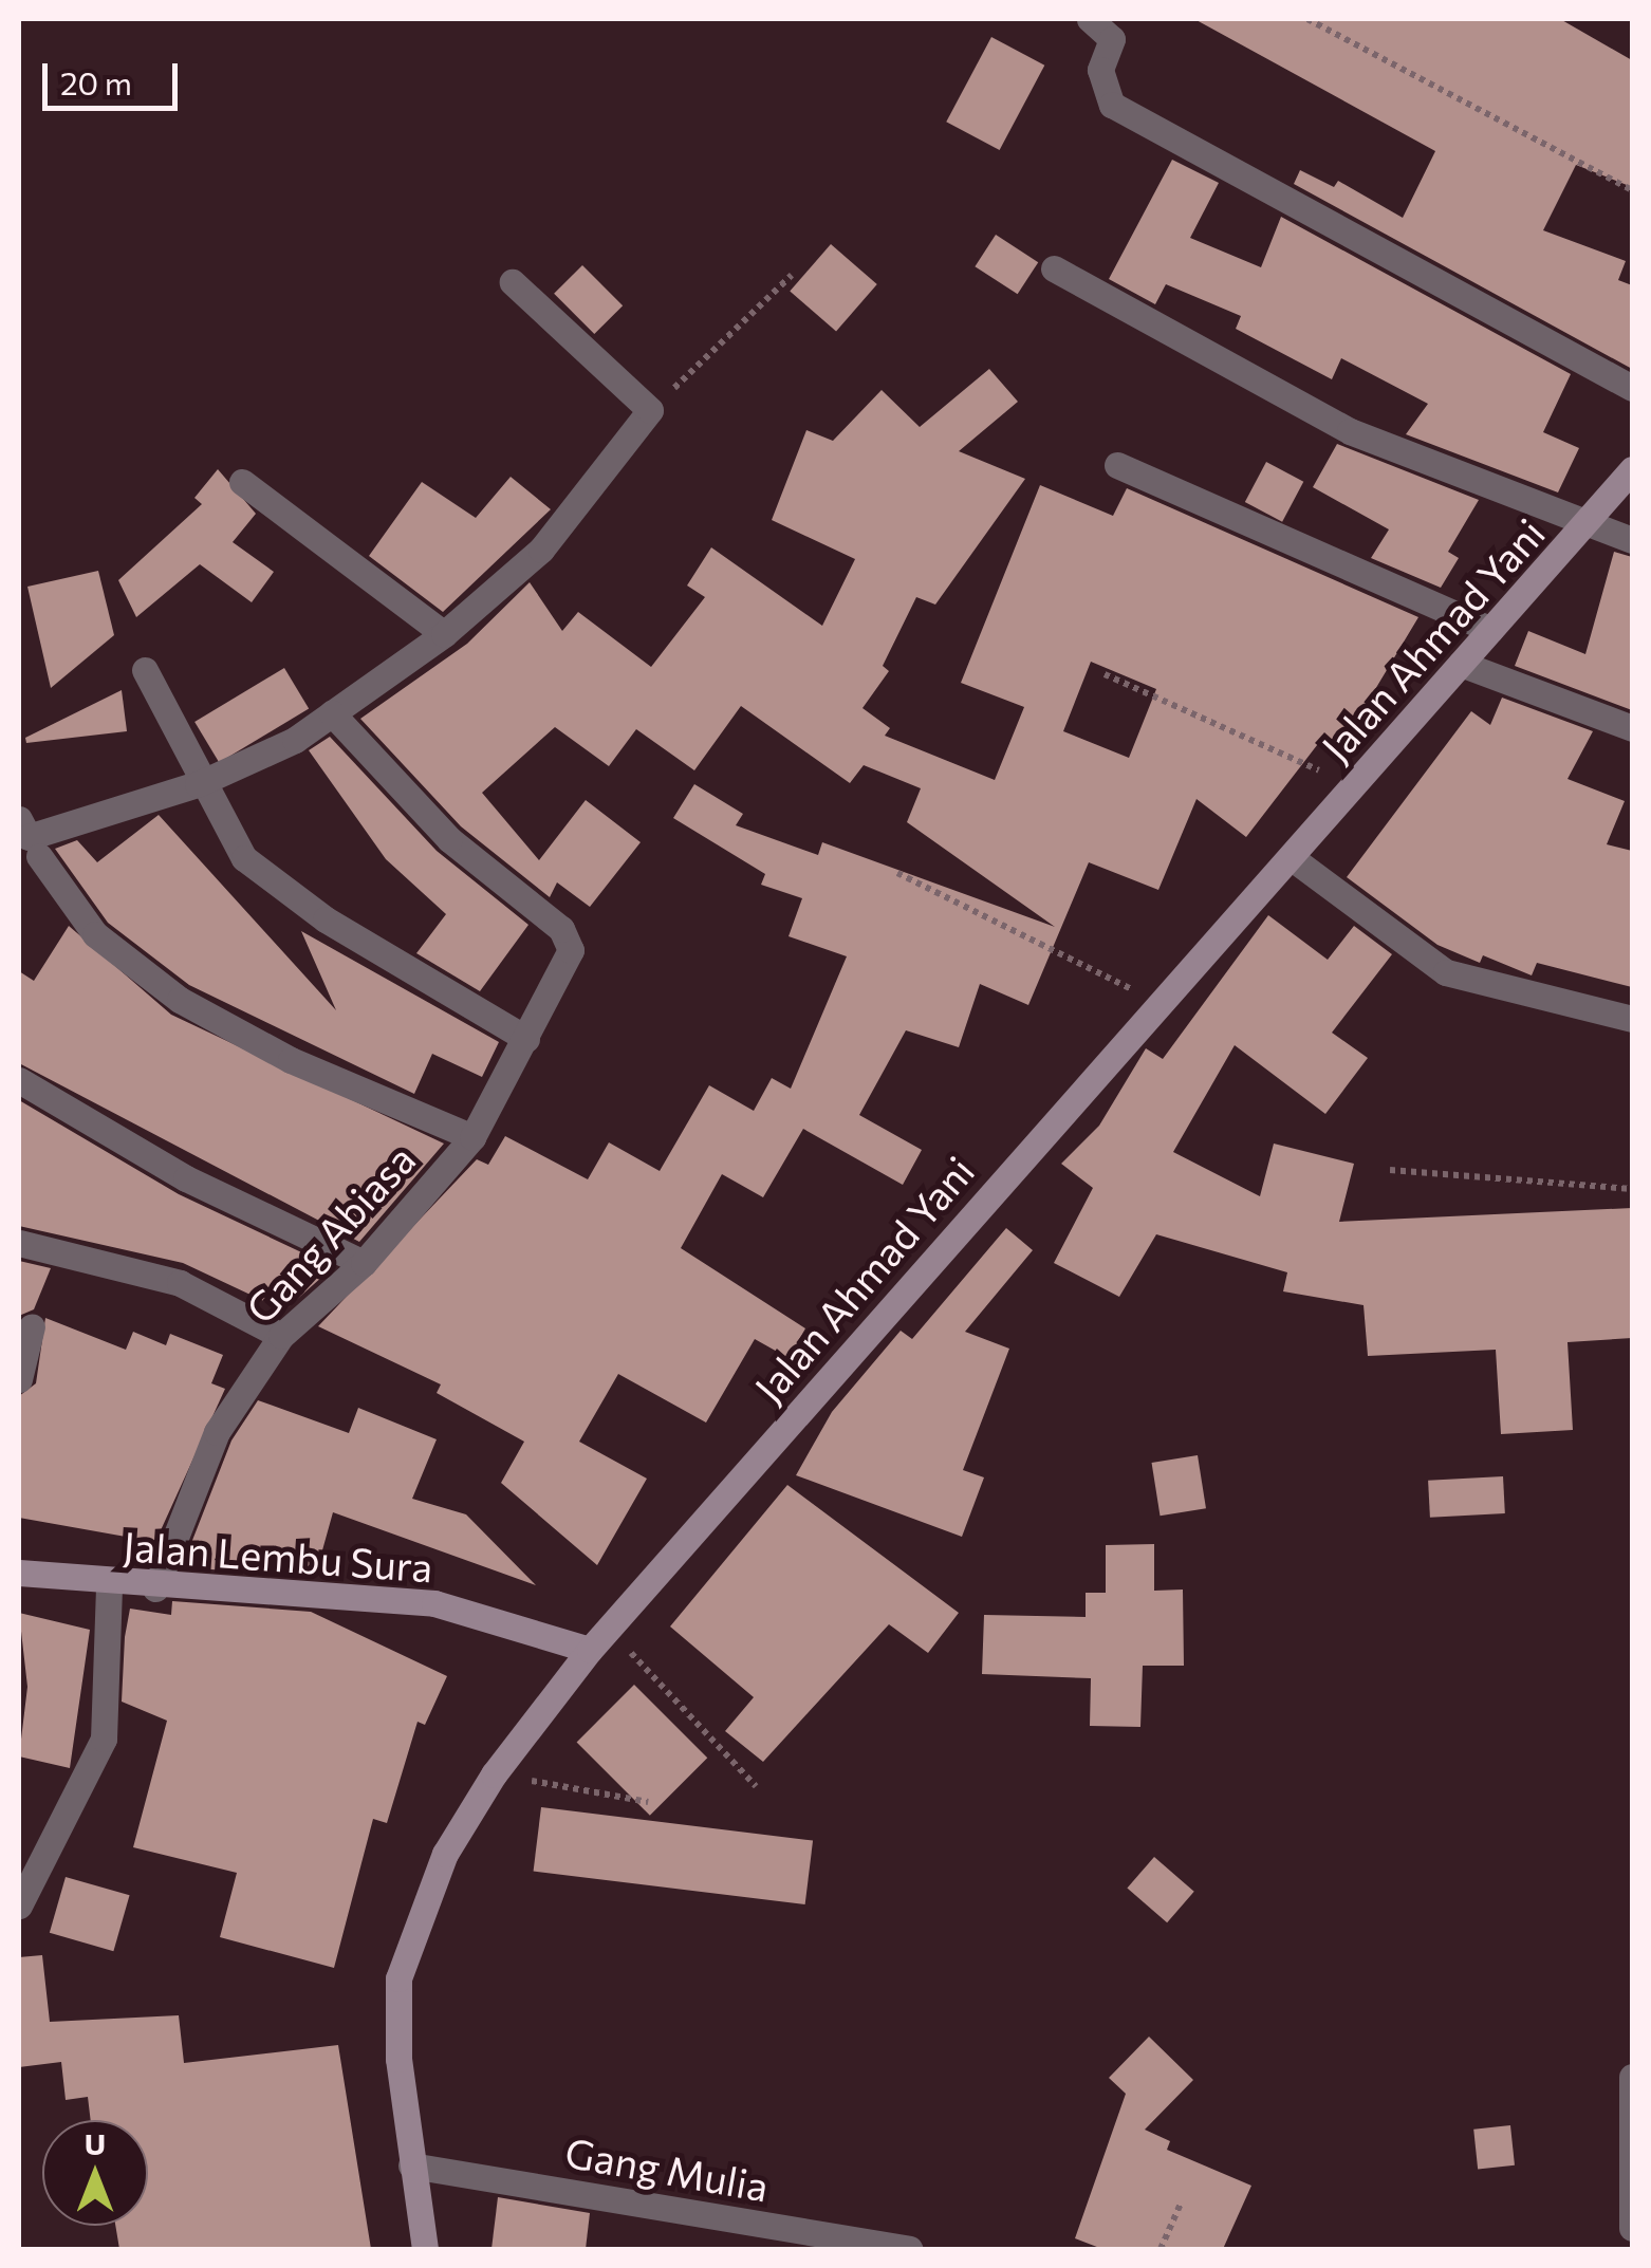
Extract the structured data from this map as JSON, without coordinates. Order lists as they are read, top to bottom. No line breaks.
{"streets":{"main road":["Jalan Ahmad Yani","Jalan Lembu Sura"],"street":["Gang Abiasa","Gang Mulia"]},"crossings":[["Jalan Ahmad Yani","Jalan Lembu Sura"],["Jalan Ahmad Yani","Gang Mulia"],["Gang Abiasa","Jalan Lembu Sura"]],"scale_bar":"20 m","north":"top"}
